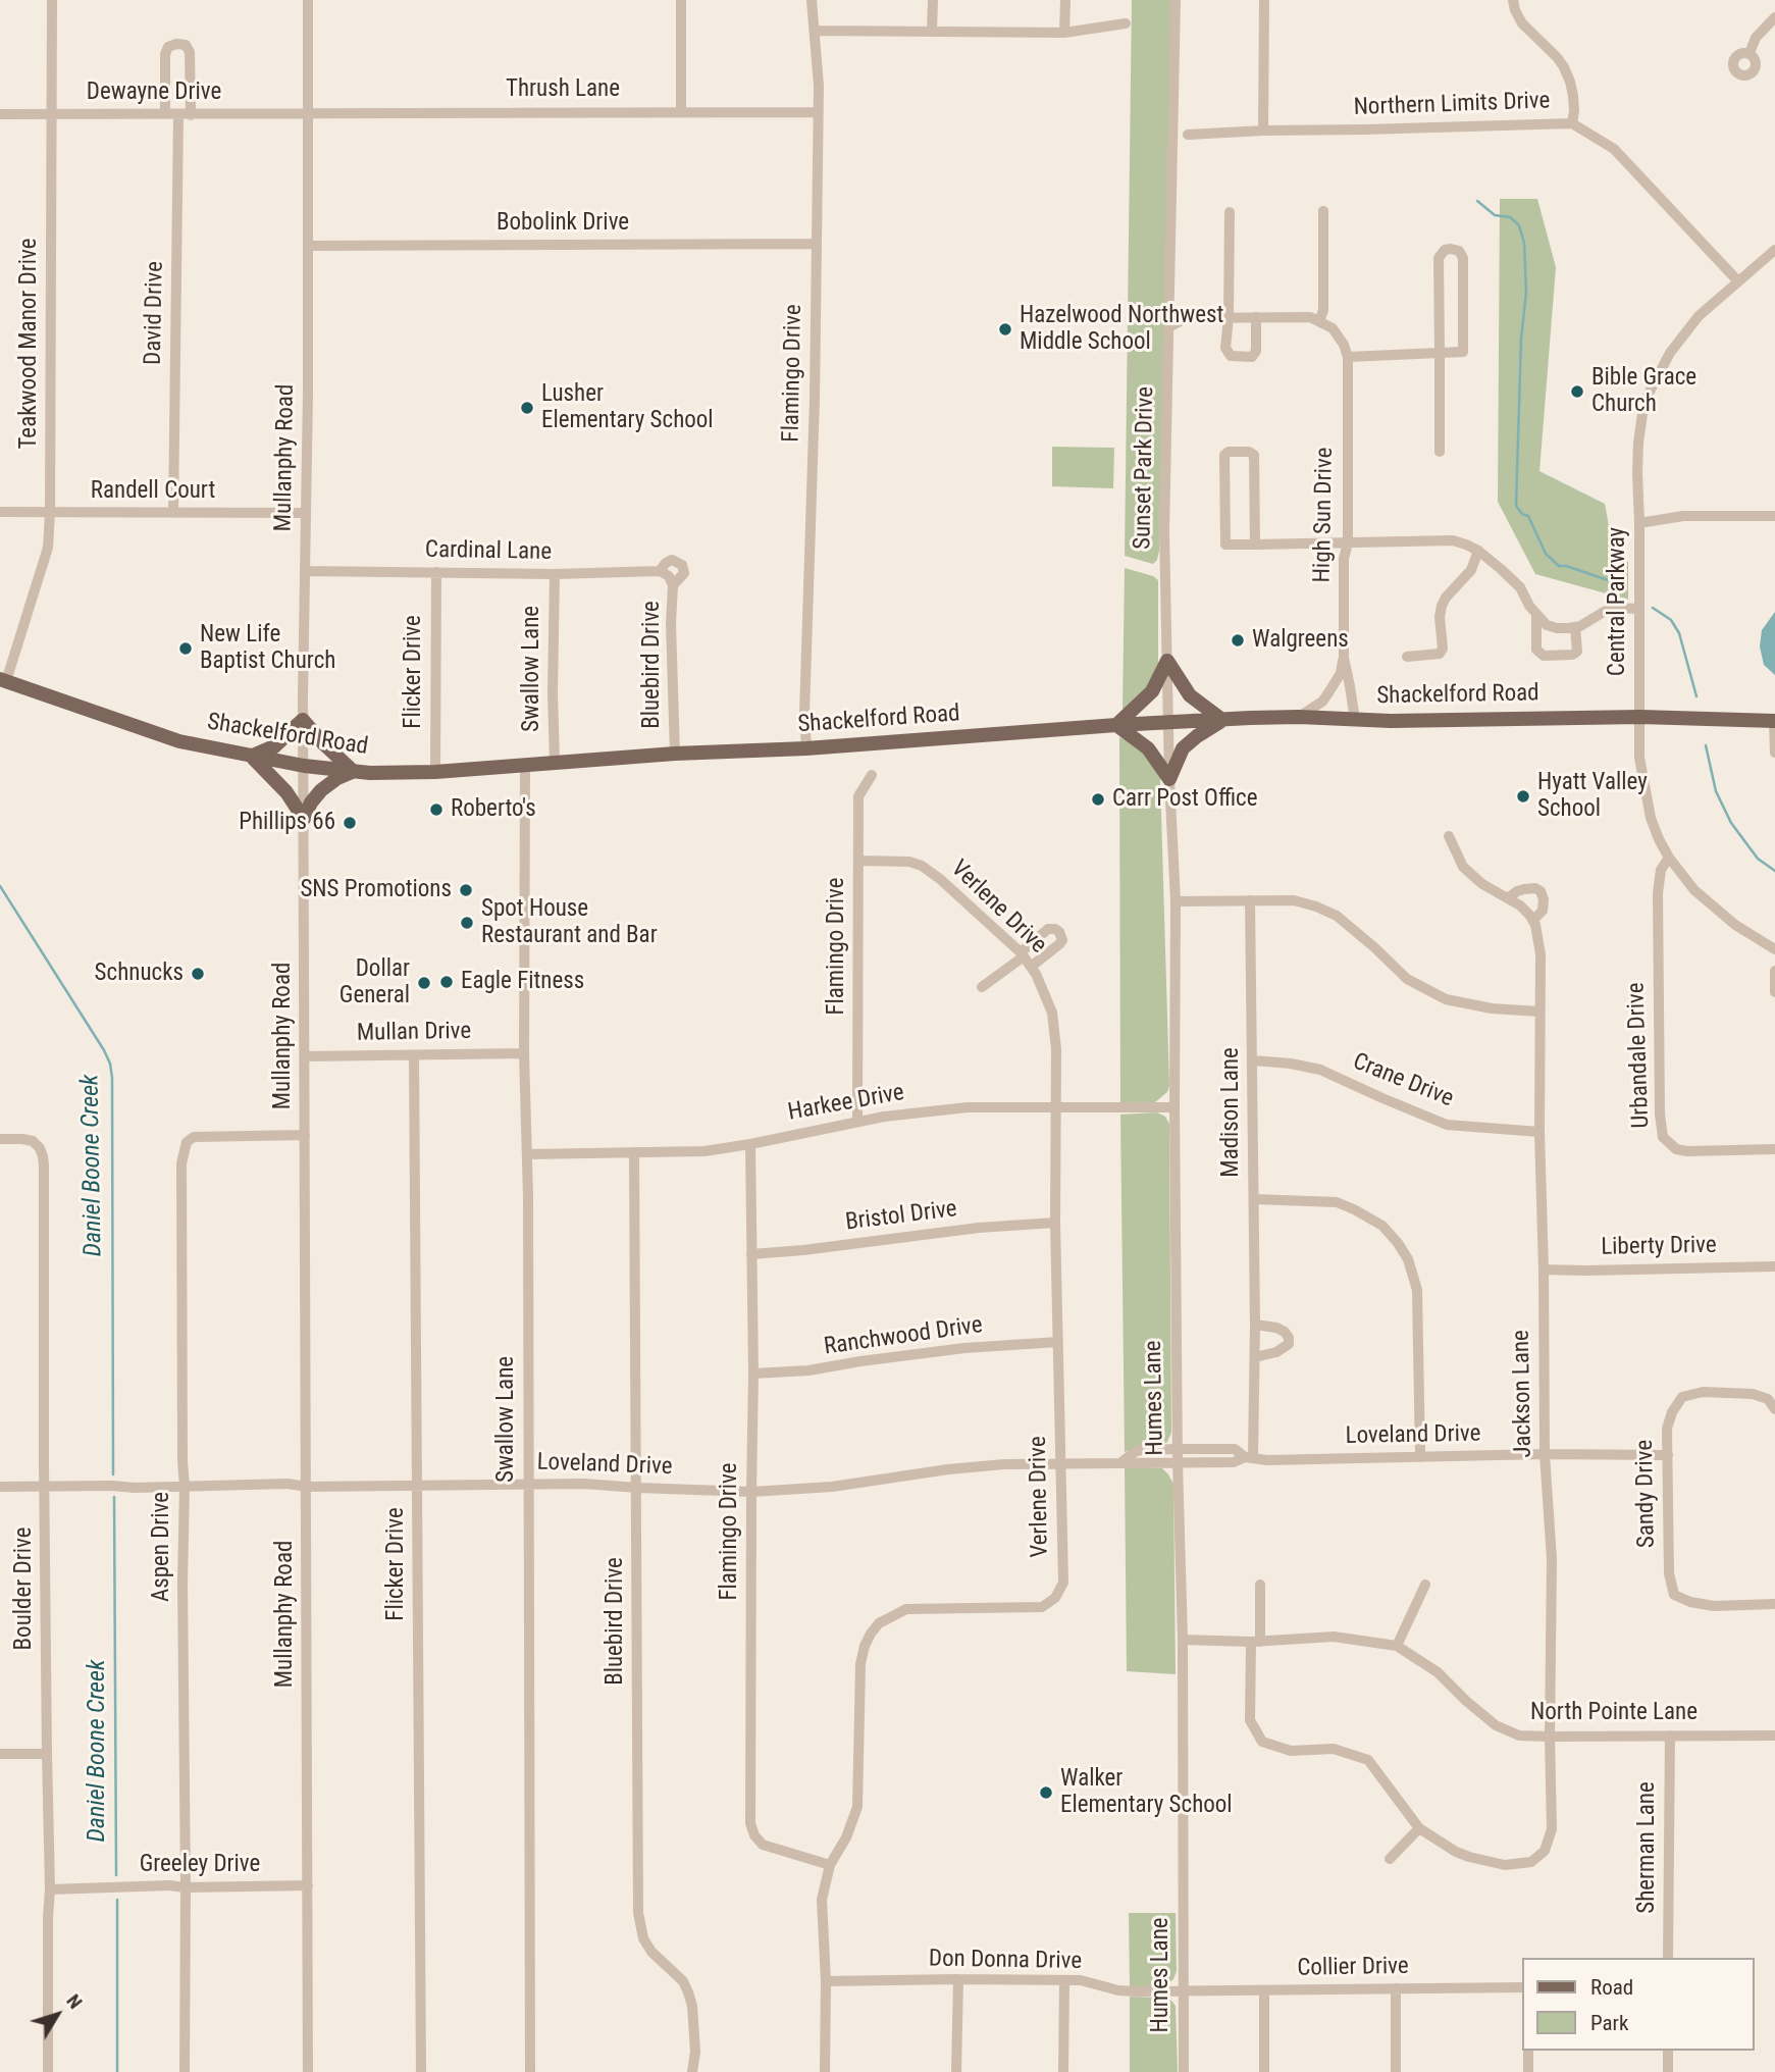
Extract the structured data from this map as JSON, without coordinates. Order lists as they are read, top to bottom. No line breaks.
{"streets":{"main road":["Shackelford Road"],"street":["Thrush Lane","Dewayne Drive","Northern Limits Drive","Bobolink Drive","David Drive","Teakwood Manor Drive","Flamingo Drive","Mullanphy Road","Sunset Park Drive","Randell Court","High Sun Drive","Cardinal Lane","Central Parkway","Bluebird Drive","Swallow Lane","Flicker Drive","Verlene Drive","Mullan Drive","Urbandale Drive","Crane Drive","Harkee Drive","Madison Lane","Bristol Drive","Liberty Drive","Ranchwood Drive","Jackson Lane","Humes Lane","Loveland Drive","Sandy Drive","Aspen Drive","Boulder Drive","North Pointe Lane","Sherman Lane","Greeley Drive","Don Donna Drive","Collier Drive"]},"crossings":[["Thrush Lane","Dewayne Drive"],["Thrush Lane","Flamingo Drive"],["Thrush Lane","Mullanphy Road"],["Dewayne Drive","David Drive"],["Dewayne Drive","Teakwood Manor Drive"],["Dewayne Drive","Mullanphy Road"],["Northern Limits Drive","Central Parkway"],["Bobolink Drive","Flamingo Drive"],["Bobolink Drive","Mullanphy Road"],["David Drive","Randell Court"],["Teakwood Manor Drive","Randell Court"],["Teakwood Manor Drive","Shackelford Road"],["Flamingo Drive","Shackelford Road"],["Flamingo Drive","Verlene Drive"],["Flamingo Drive","Harkee Drive"],["Flamingo Drive","Bristol Drive"],["Flamingo Drive","Ranchwood Drive"],["Flamingo Drive","Loveland Drive"],["Mullanphy Road","Randell Court"],["Mullanphy Road","Cardinal Lane"],["Mullanphy Road","Shackelford Road"],["Mullanphy Road","Mullan Drive"],["Mullanphy Road","Loveland Drive"],["Mullanphy Road","Aspen Drive"],["Mullanphy Road","Greeley Drive"],["Sunset Park Drive","Shackelford Road"],["Sunset Park Drive","Humes Lane"],["High Sun Drive","Shackelford Road"],["Cardinal Lane","Bluebird Drive"],["Cardinal Lane","Swallow Lane"],["Cardinal Lane","Flicker Drive"],["Central Parkway","Shackelford Road"],["Central Parkway","Urbandale Drive"],["Bluebird Drive","Shackelford Road"],["Bluebird Drive","Harkee Drive"],["Bluebird Drive","Loveland Drive"],["Swallow Lane","Shackelford Road"],["Swallow Lane","Mullan Drive"],["Swallow Lane","Harkee Drive"],["Swallow Lane","Loveland Drive"],["Flicker Drive","Shackelford Road"],["Flicker Drive","Mullan Drive"],["Flicker Drive","Loveland Drive"],["Shackelford Road","Humes Lane"],["Verlene Drive","Harkee Drive"],["Verlene Drive","Bristol Drive"],["Verlene Drive","Ranchwood Drive"],["Verlene Drive","Loveland Drive"],["Verlene Drive","Don Donna Drive"],["Crane Drive","Madison Lane"],["Crane Drive","Jackson Lane"],["Harkee Drive","Humes Lane"],["Madison Lane","Loveland Drive"],["Liberty Drive","Jackson Lane"],["Jackson Lane","Loveland Drive"],["Jackson Lane","North Pointe Lane"],["Humes Lane","Loveland Drive"],["Humes Lane","North Pointe Lane"],["Humes Lane","Don Donna Drive"],["Humes Lane","Collier Drive"],["Loveland Drive","Sandy Drive"],["Loveland Drive","Aspen Drive"],["Loveland Drive","Boulder Drive"],["Aspen Drive","Greeley Drive"],["Boulder Drive","Greeley Drive"],["North Pointe Lane","Sherman Lane"],["Don Donna Drive","Collier Drive"]],"water":["Daniel Boone Creek"],"places":["Hazelwood Northwest Middle School","Bible Grace Church","Lusher Elementary School","Walgreens","New Life Baptist Church","Hyatt Valley School","Carr Post Office","Roberto's","Phillips 66","SNS Promotions","Spot House Restaurant and Bar","Schnucks","Eagle Fitness","Dollar General","Walker Elementary School"],"legend":["Road","Park"],"north":"top right"}
